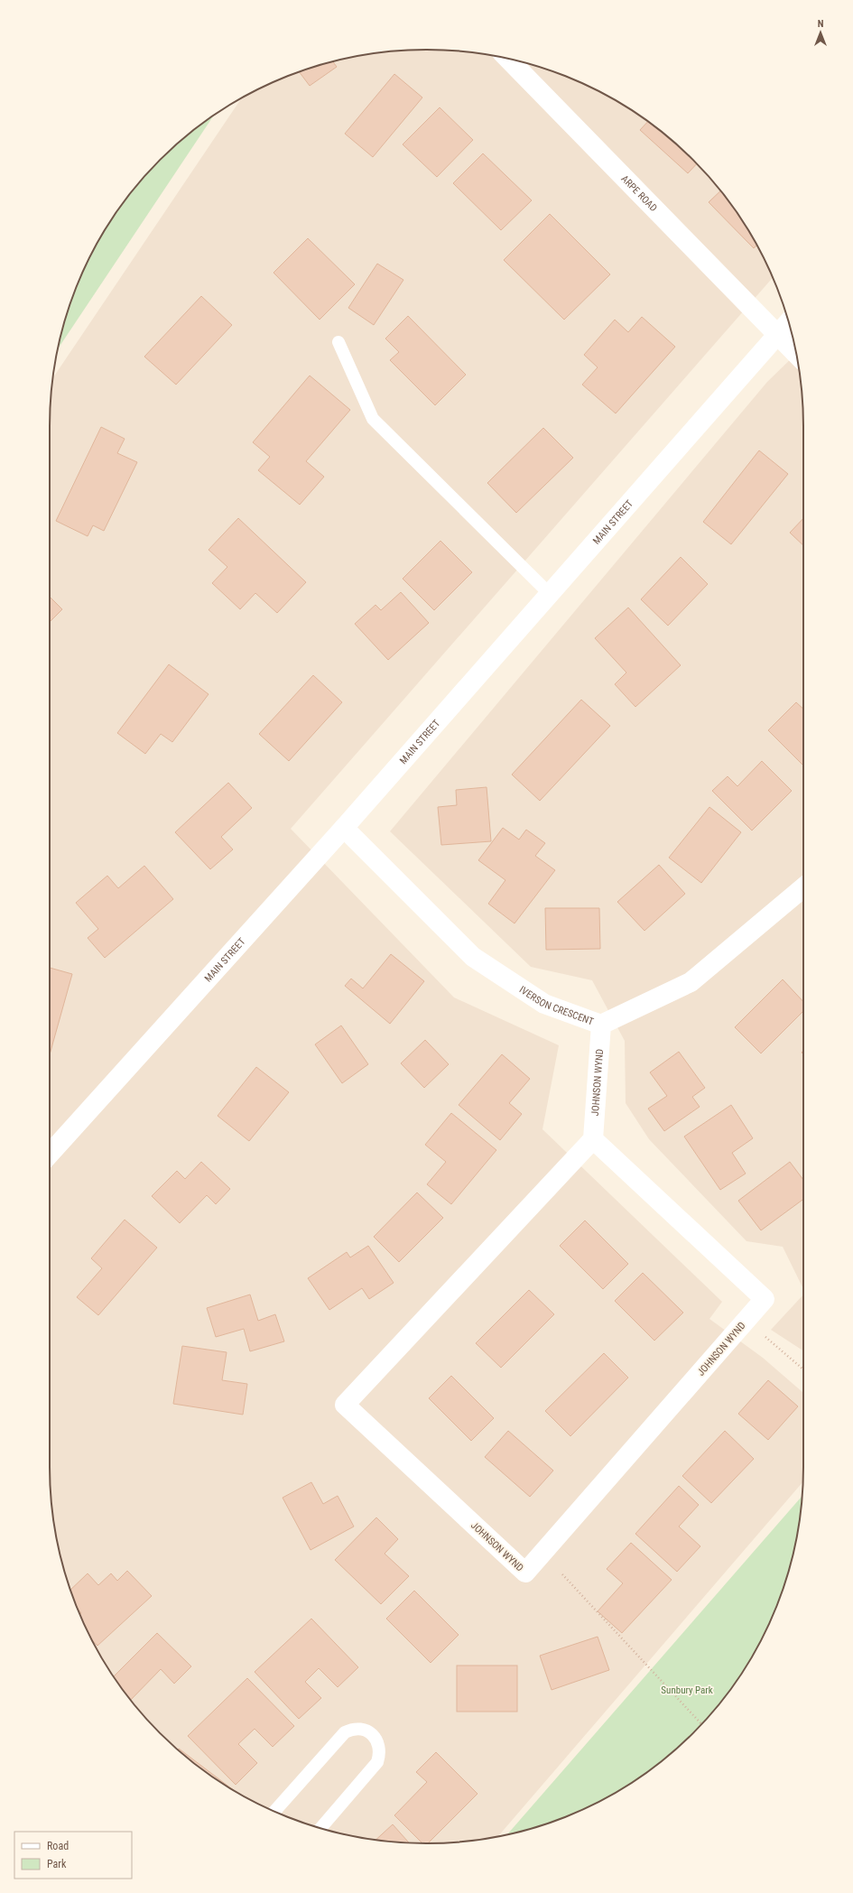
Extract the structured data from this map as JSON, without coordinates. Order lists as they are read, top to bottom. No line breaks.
{"streets":{"street":["ARPE ROAD","MAIN STREET","IVERSON CRESCENT","JOHNSON WYND"]},"crossings":[["ARPE ROAD","MAIN STREET"],["MAIN STREET","IVERSON CRESCENT"],["IVERSON CRESCENT","JOHNSON WYND"]],"parks":["Sunbury Park"],"legend":["Road","Park"],"north":"top"}
